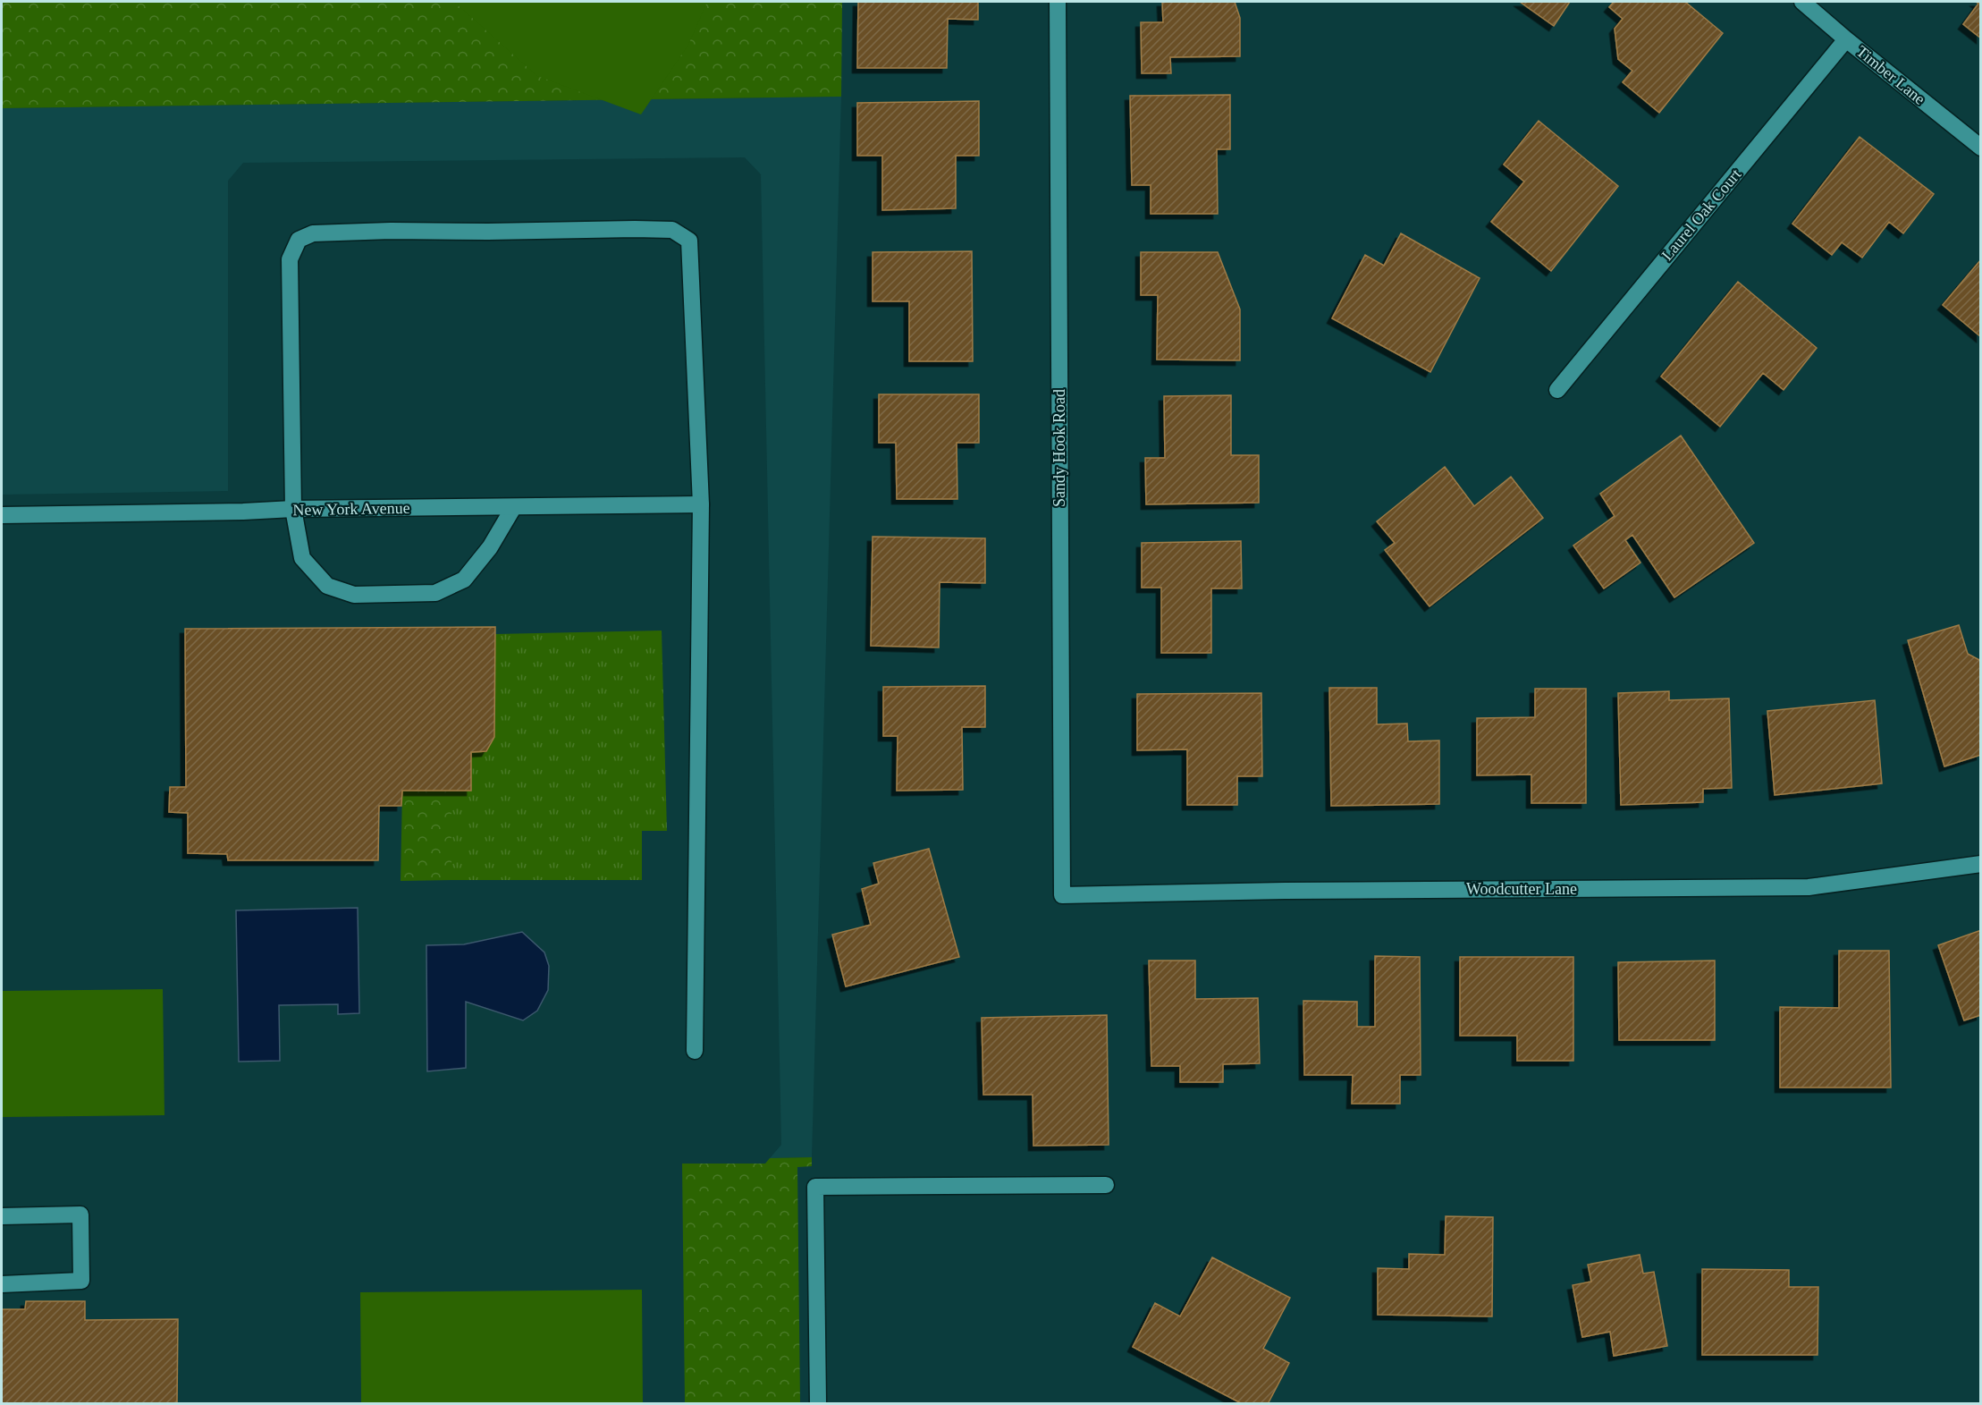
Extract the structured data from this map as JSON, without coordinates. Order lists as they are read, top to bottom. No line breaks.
{"streets":{"street":["Timber Lane","Laurel Oak Court","Sandy Hook Road","New York Avenue","Woodcutter Lane"]},"crossings":[["Timber Lane","Laurel Oak Court"],["Sandy Hook Road","Woodcutter Lane"]]}
